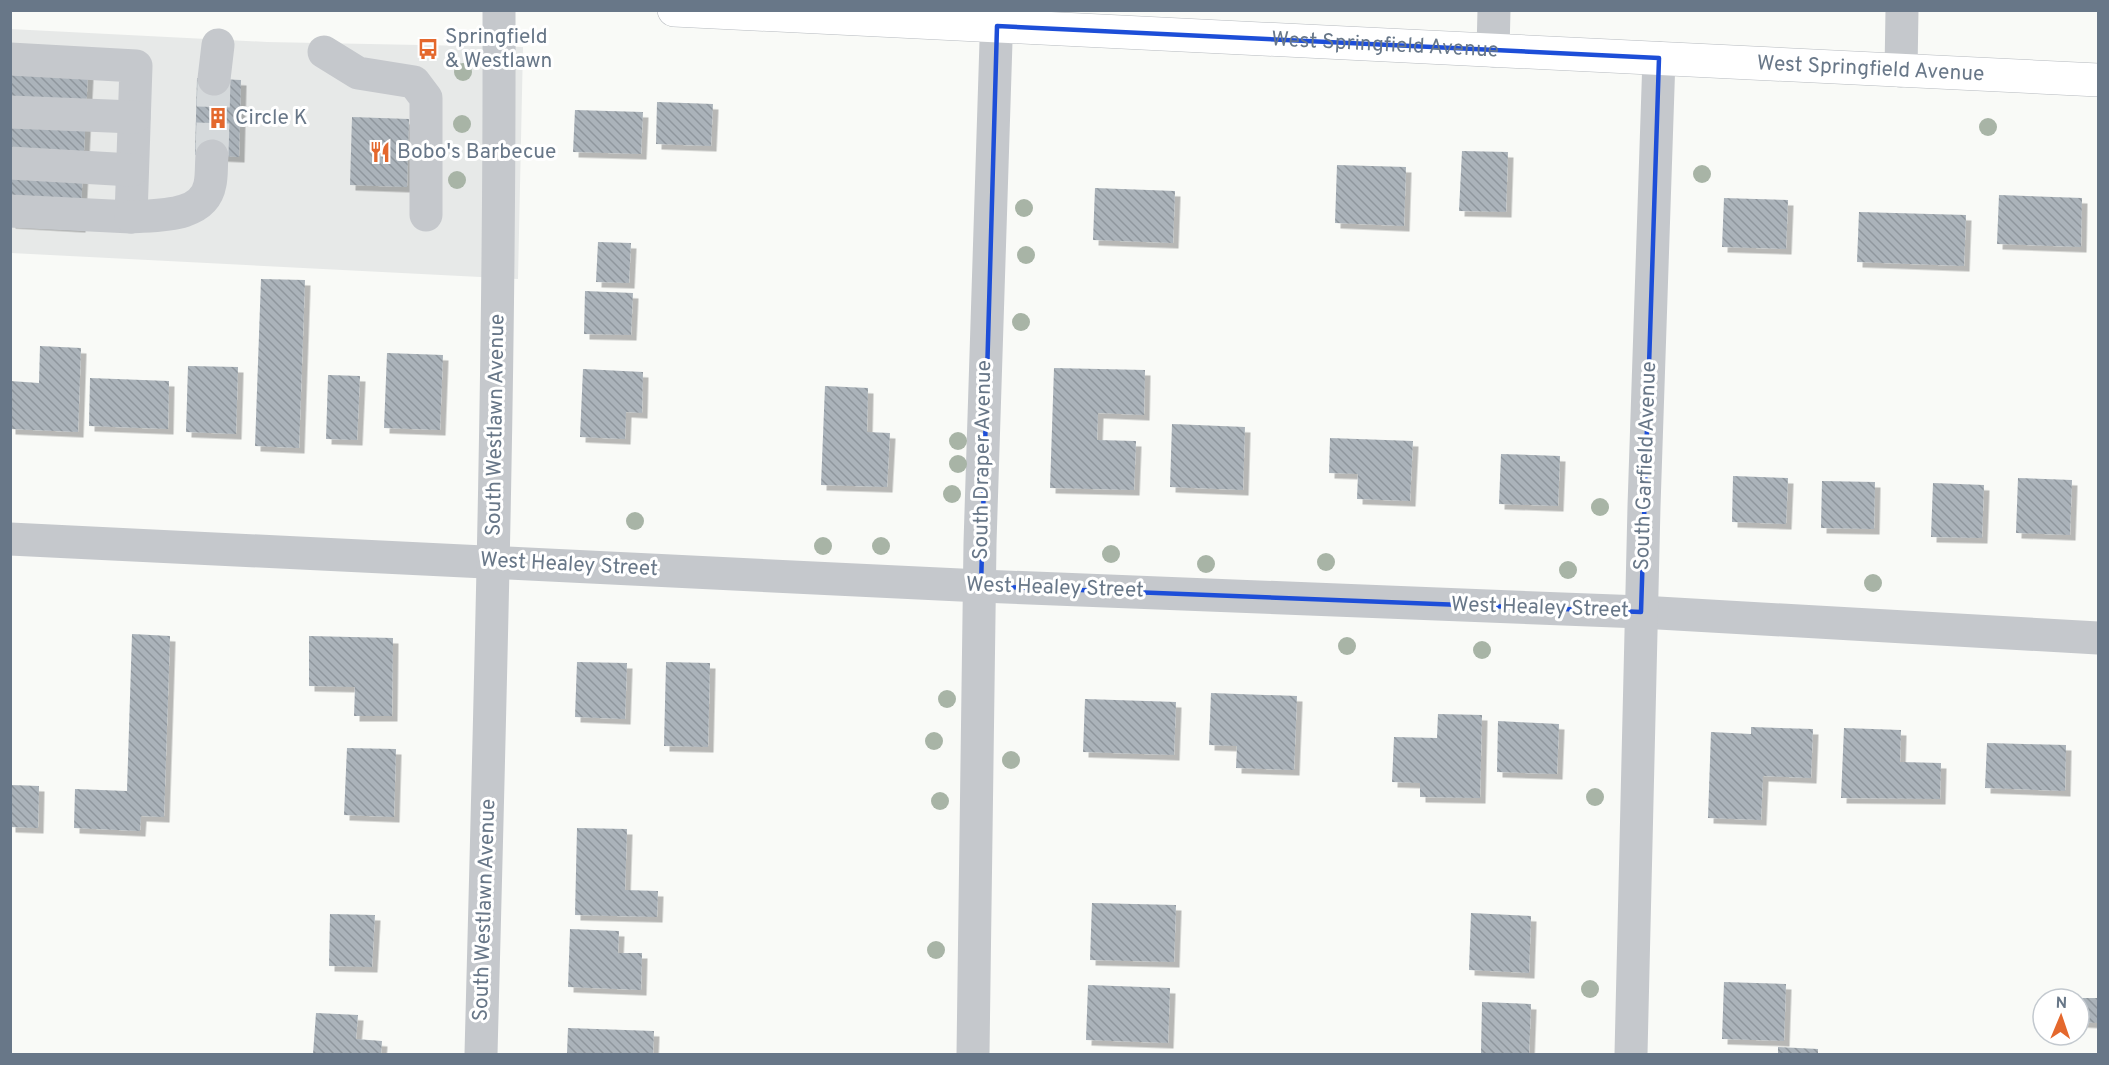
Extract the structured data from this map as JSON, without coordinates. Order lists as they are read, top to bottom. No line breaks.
{"streets":{"main road":["West Springfield Avenue"],"street":["South Westlawn Avenue","South Draper Avenue","South Garfield Avenue","West Healey Street"]},"crossings":[["West Springfield Avenue","South Draper Avenue"],["West Springfield Avenue","South Garfield Avenue"],["South Westlawn Avenue","West Healey Street"],["South Draper Avenue","West Healey Street"],["South Garfield Avenue","West Healey Street"]],"places":{"bus stop":["Springfield & Westlawn"],"building":["Circle K"],"restaurant":["Bobo's Barbecue"]},"north":"top"}
